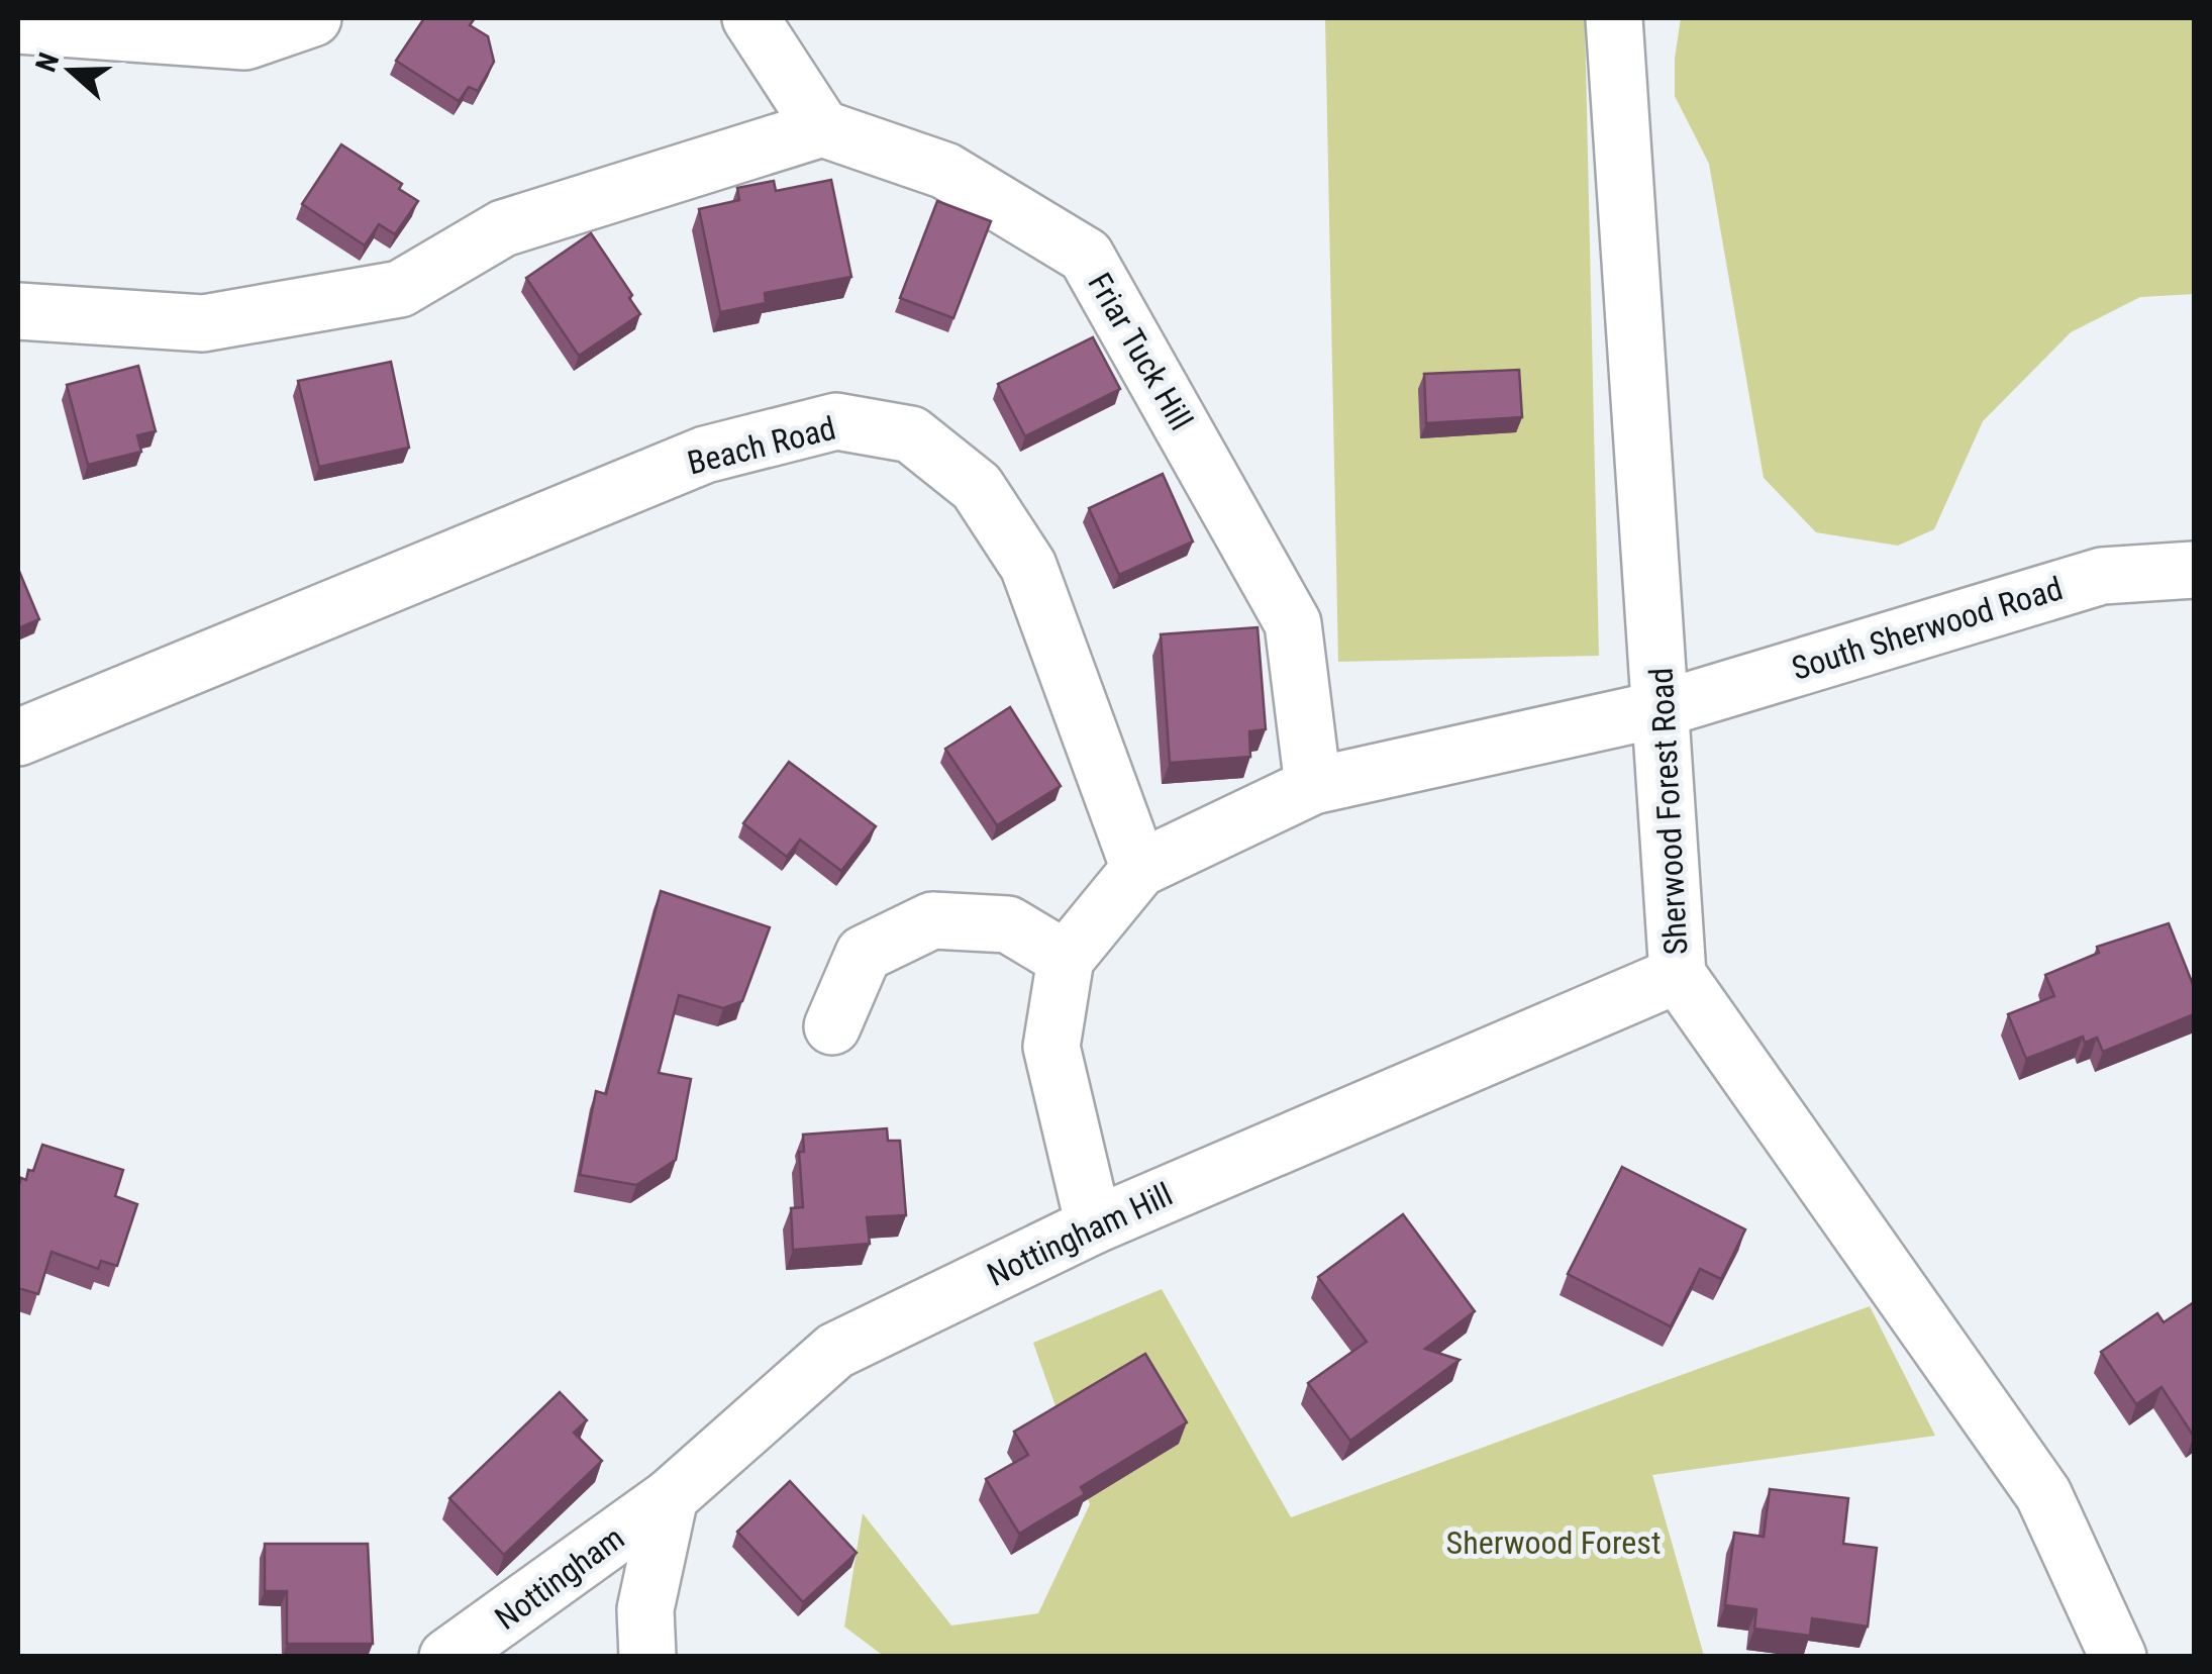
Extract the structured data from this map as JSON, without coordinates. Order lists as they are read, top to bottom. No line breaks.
{"streets":{"street":["Friar Tuck Hill","Beach Road","South Sherwood Road","Sherwood Forest Road","Nottingham Hill","Nottingham"]},"crossings":[["South Sherwood Road","Sherwood Forest Road"],["Sherwood Forest Road","Nottingham Hill"],["Nottingham Hill","Nottingham"]],"parks":["Sherwood Forest"],"north":"left"}
